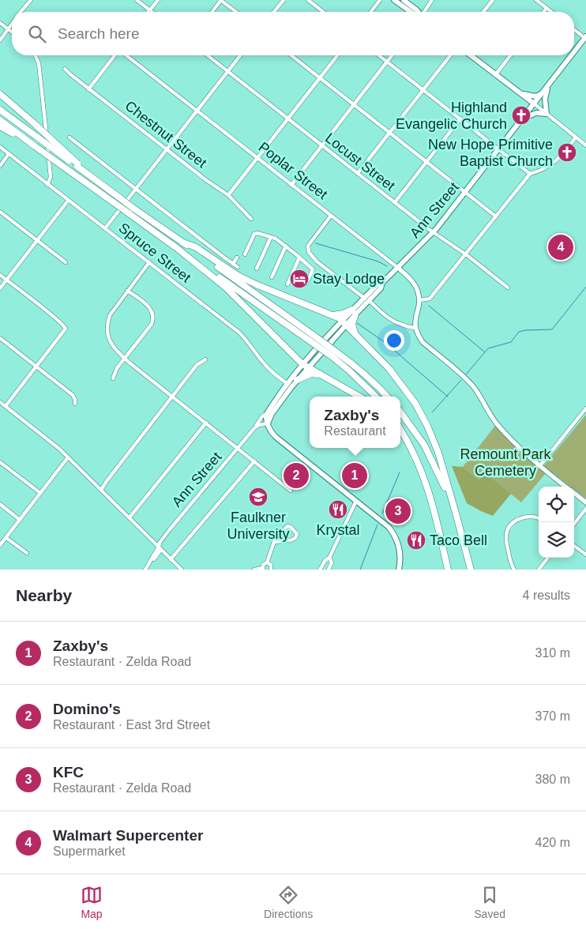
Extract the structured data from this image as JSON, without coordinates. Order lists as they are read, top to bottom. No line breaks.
{"streets":{"main road":["Ann Street"],"street":["Chestnut Street","Locust Street","Poplar Street","Spruce Street"]},"crossings":[["Locust Street","Ann Street"],["Poplar Street","Ann Street"],["Ann Street","Spruce Street"]],"parks":["Remount Park Cemetery"],"places":{"church":["Highland Evangelic Church","New Hope Primitive Baptist Church"],"hotel":["Stay Lodge"],"school or university":["Faulkner University"],"restaurant":["Krystal","Taco Bell"]},"page":{"search":"Search here","pins":["4","1","2","3"],"popup":["Zaxby's","Restaurant"],"heading":["Nearby","4 results"],"list":[{"mark":"1","name":"Zaxby's","note":"Restaurant · Zelda Road","value":"310 m"},{"mark":"2","name":"Domino's","note":"Restaurant · East 3rd Street","value":"370 m"},{"mark":"3","name":"KFC","note":"Restaurant · Zelda Road","value":"380 m"},{"mark":"4","name":"Walmart Supercenter","note":"Supermarket","value":"420 m"}],"nav":["Map","Directions","Saved"]}}
